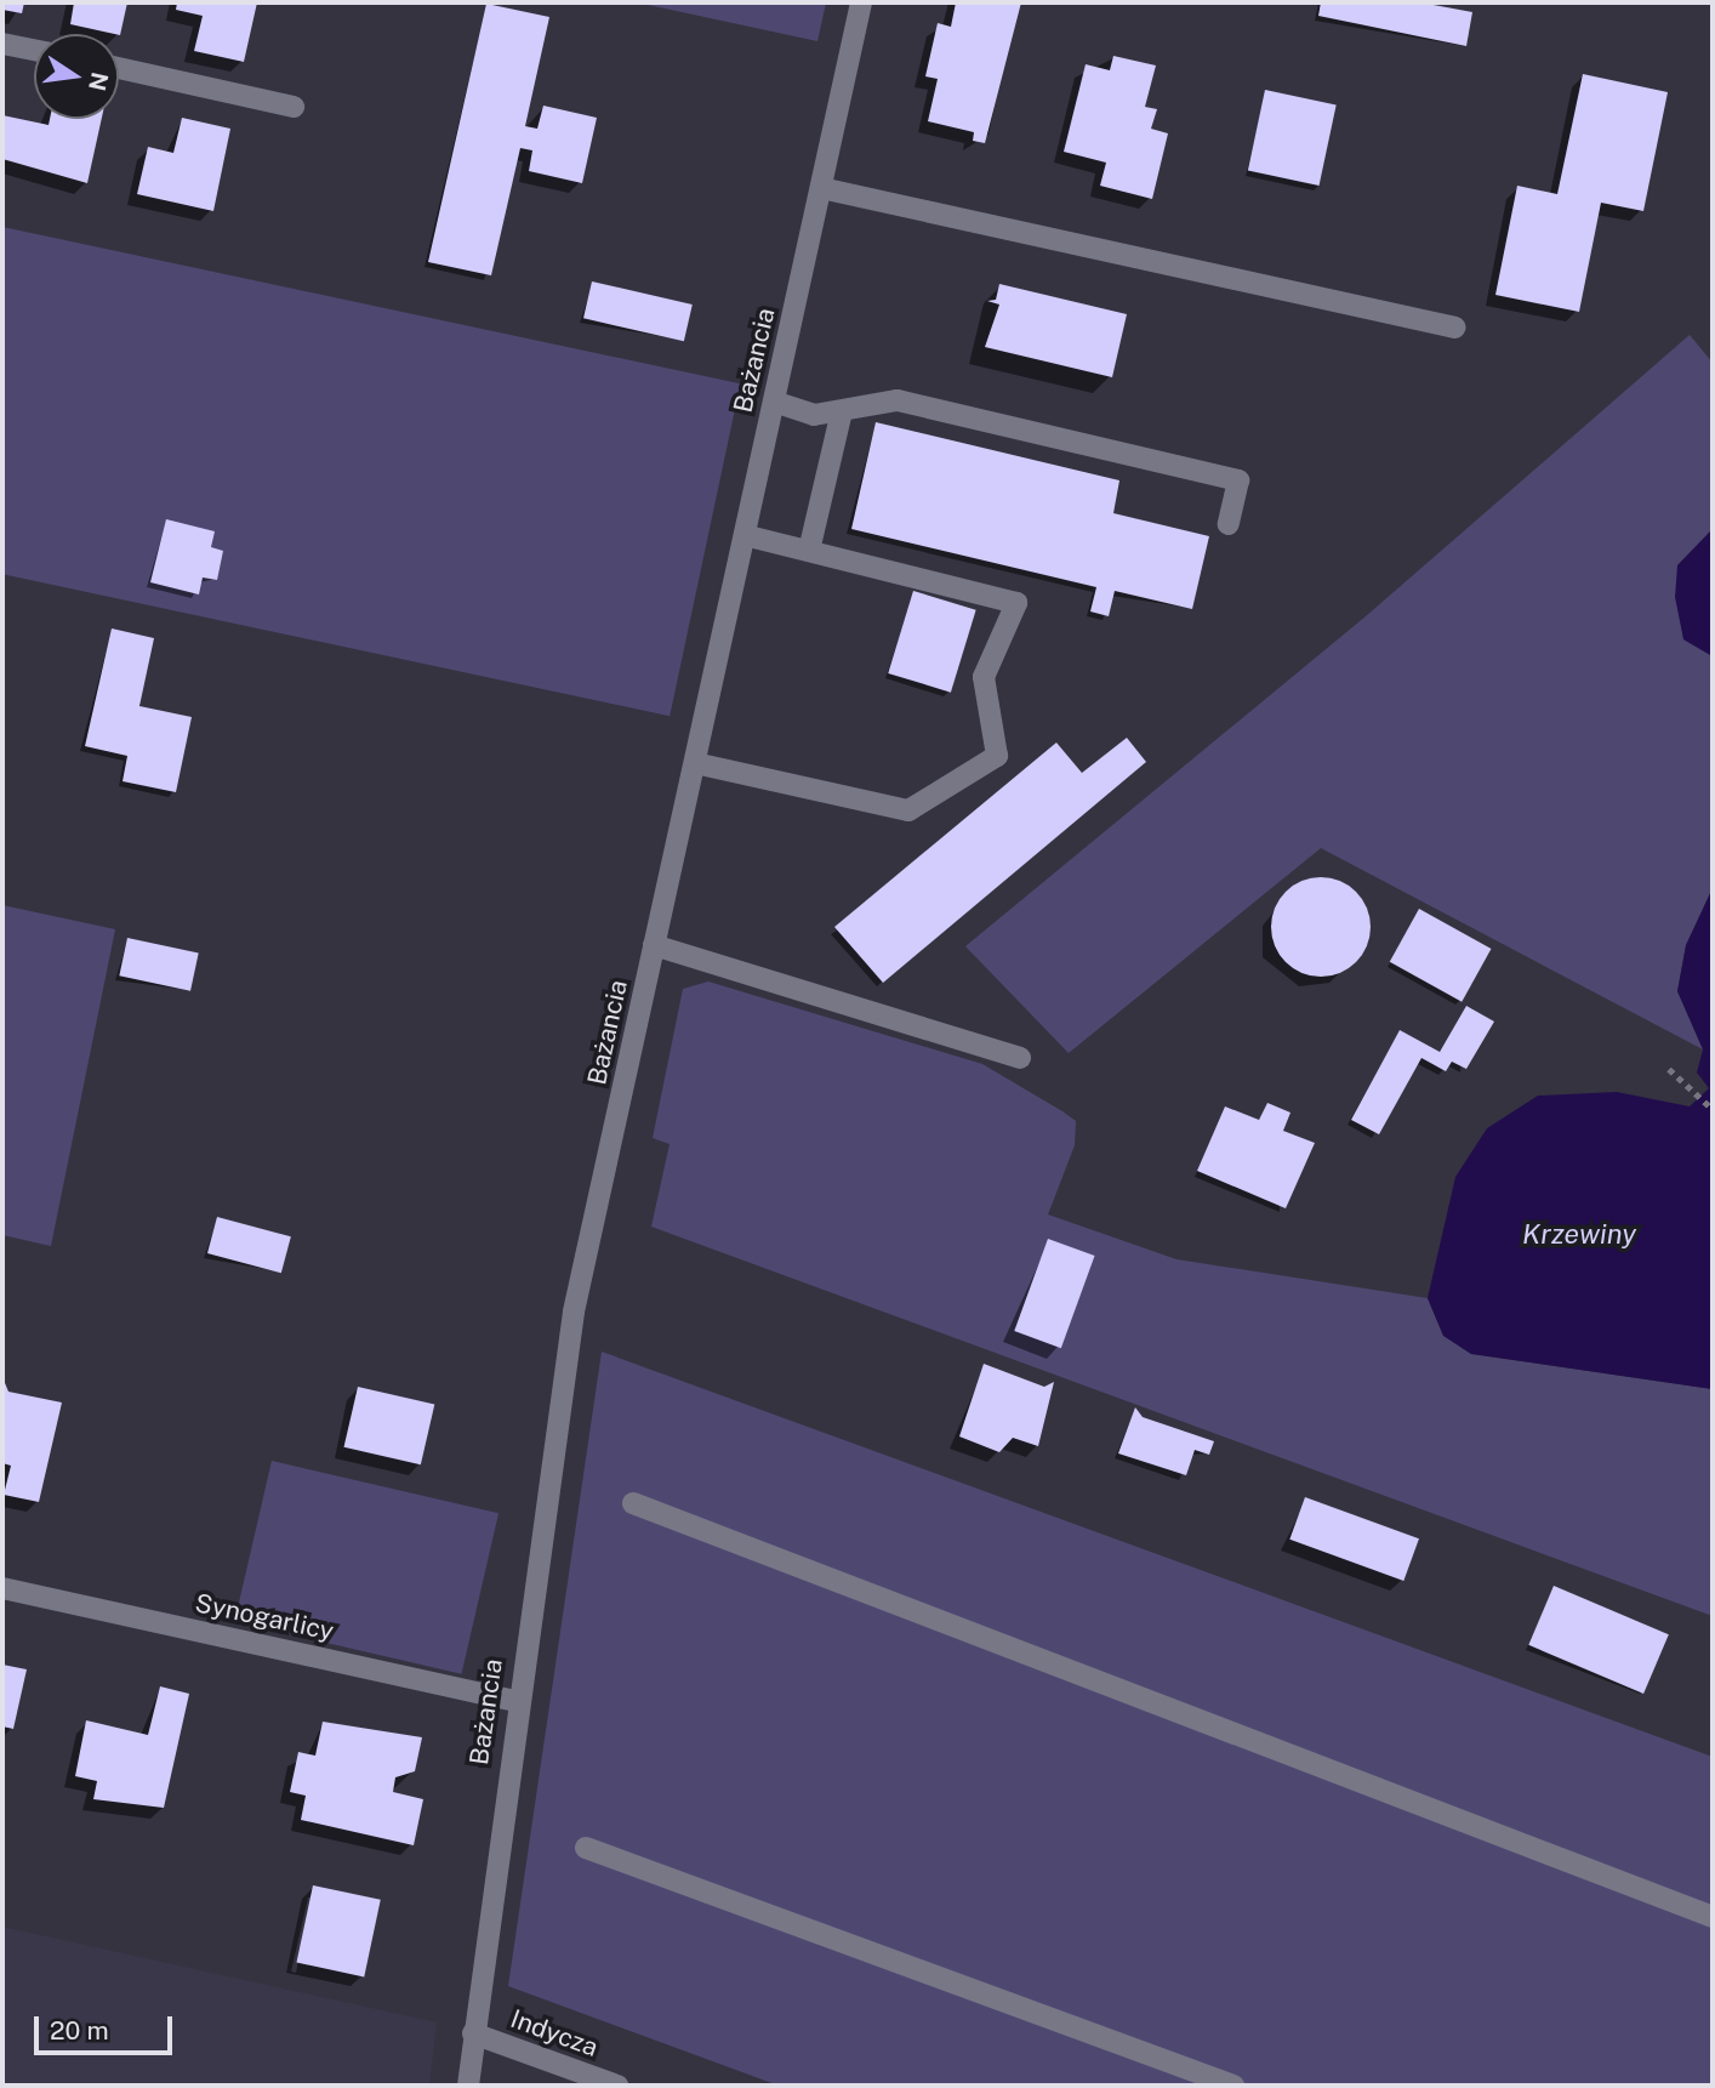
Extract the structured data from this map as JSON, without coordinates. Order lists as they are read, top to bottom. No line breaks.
{"streets":{"street":["Bażancia","Synogarlicy","Indycza"]},"crossings":[["Bażancia","Synogarlicy"],["Bażancia","Indycza"]],"water":["Krzewiny"],"scale_bar":"20 m","north":"right"}
